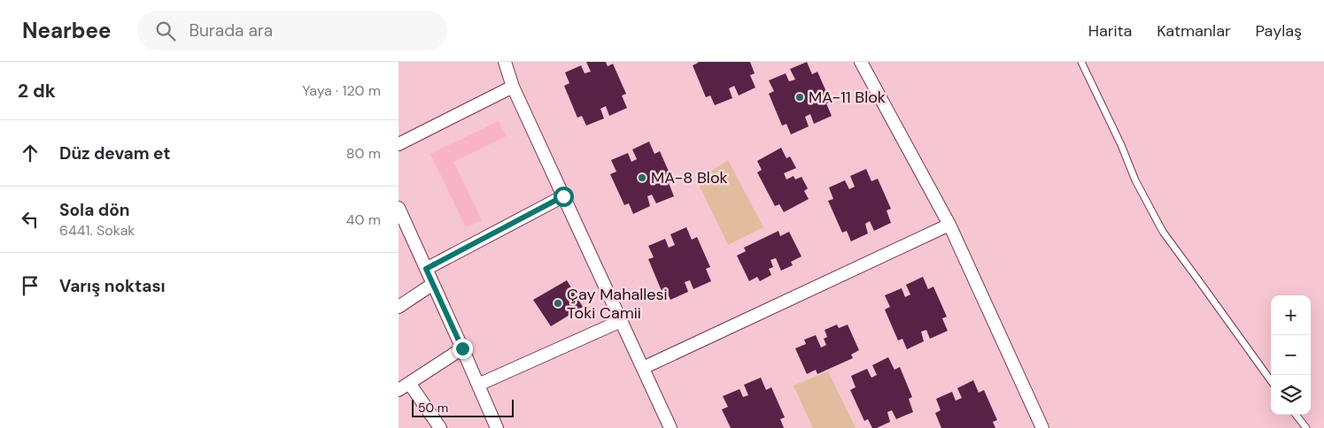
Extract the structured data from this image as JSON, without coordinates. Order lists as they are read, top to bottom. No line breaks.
{"places":["MA-11 Blok","MA-8 Blok","Çay Mahallesi Toki Camii"],"scale_bar":"50 m","page":{"header":"Nearbee","search":"Burada ara","nav":["Harita","Katmanlar","Paylaş"],"heading":["2 dk","Yaya · 120 m"],"list":[["Düz devam et","80 m"],["Sola dön","6441. Sokak","40 m"],"Varış noktası"],"map_buttons":["+","−"],"scale":"50 m"}}
